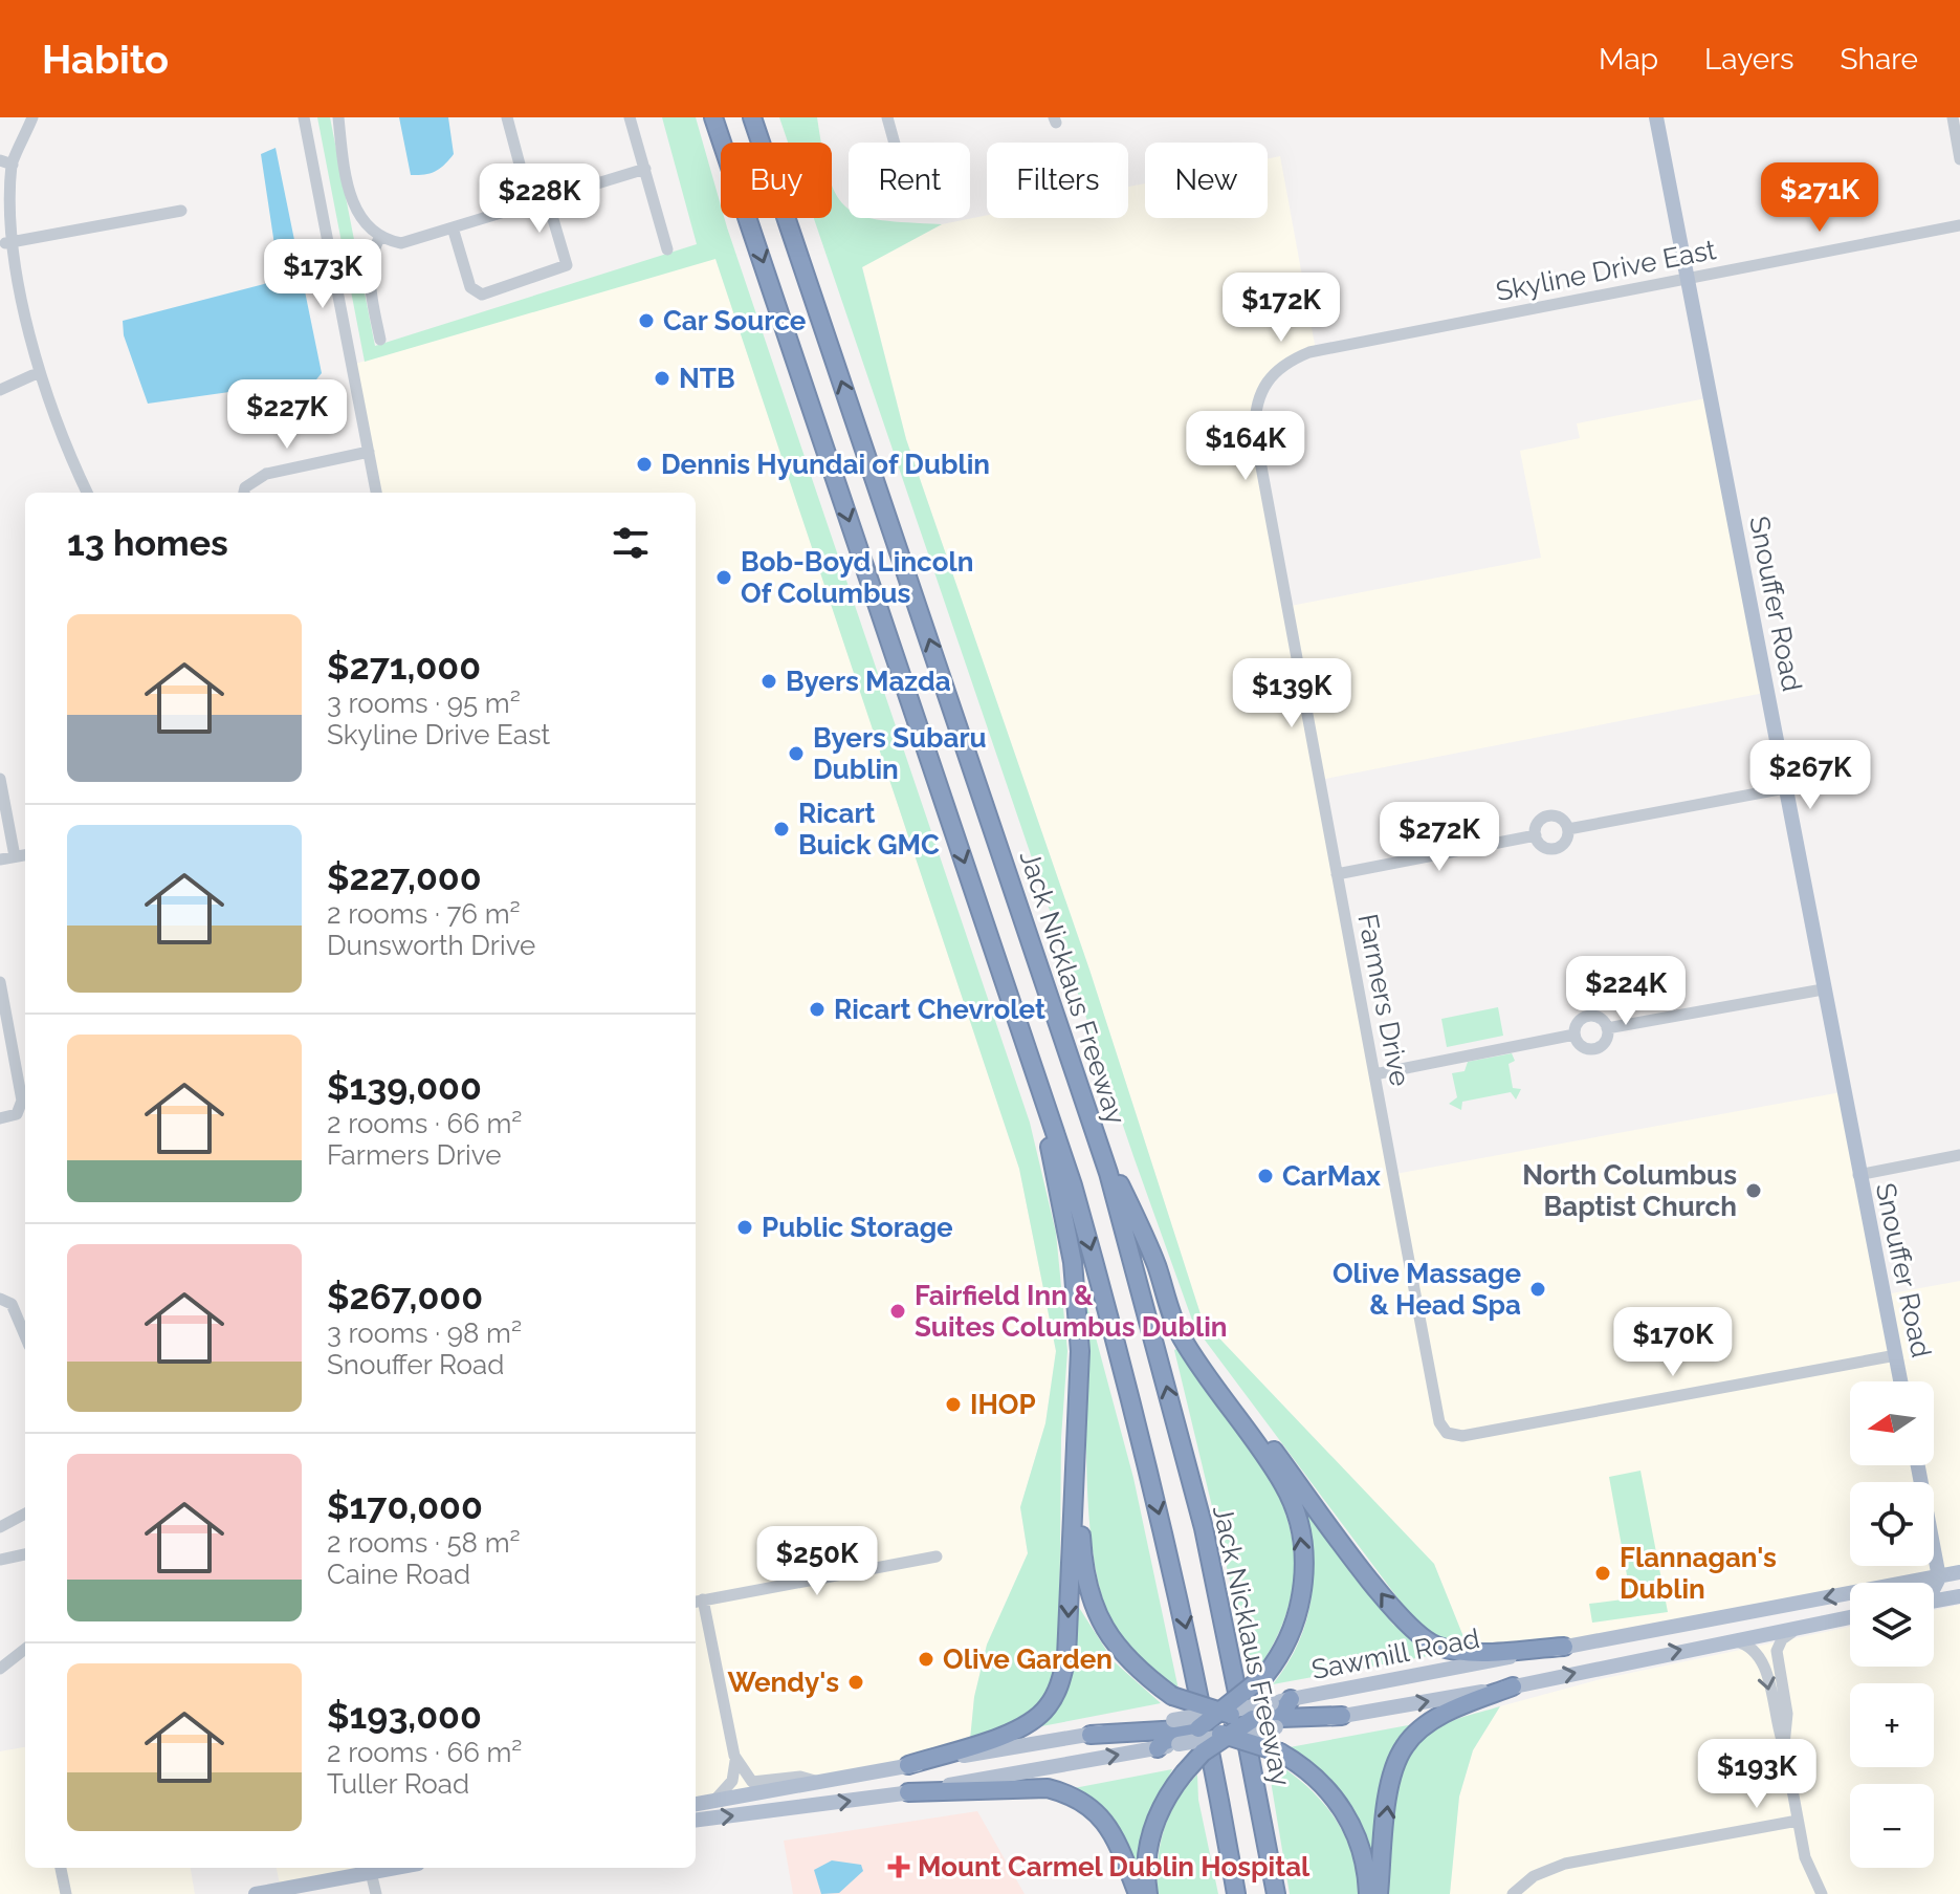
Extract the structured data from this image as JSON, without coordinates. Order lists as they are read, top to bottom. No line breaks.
{"streets":{"highway":["Jack Nicklaus Freeway"],"main road":["Snouffer Road","Sawmill Road"],"street":["Skyline Drive East","Farmers Drive"]},"crossings":[["Skyline Drive East","Snouffer Road"],["Skyline Drive East","Farmers Drive"],["Snouffer Road","Farmers Drive"]],"places":{"other":["Car Source","NTB","Dennis Hyundai of Dublin","Bob-Boyd Lincoln Of Columbus","Byers Mazda","Byers Subaru Dublin","Ricart Buick GMC","Ricart Chevrolet","CarMax","North Columbus Baptist Church","Public Storage","Olive Massage & Head Spa","Fairfield Inn & Suites Columbus Dublin","IHOP","Flannagan's Dublin","Olive Garden","Wendy's"],"health":["Mount Carmel Dublin Hospital"]},"north":"left","page":{"header":"Habito","nav":["Map","Layers","Share"],"chip":["Buy","Rent","Filters","New"],"price":["$271K","$228K","$173K","$172K","$227K","$164K","$139K","$267K","$272K","$224K","$170K","$250K","$193K"],"heading":"13 homes","list":[{"name":"$271,000","note":"3 rooms · 95 m² · Skyline Drive East"},{"name":"$227,000","note":"2 rooms · 76 m² · Dunsworth Drive"},{"name":"$139,000","note":"2 rooms · 66 m² · Farmers Drive"},{"name":"$267,000","note":"3 rooms · 98 m² · Snouffer Road"},{"name":"$170,000","note":"2 rooms · 58 m² · Caine Road"},{"name":"$193,000","note":"2 rooms · 66 m² · Tuller Road"}],"map_buttons":["+","−"]}}
